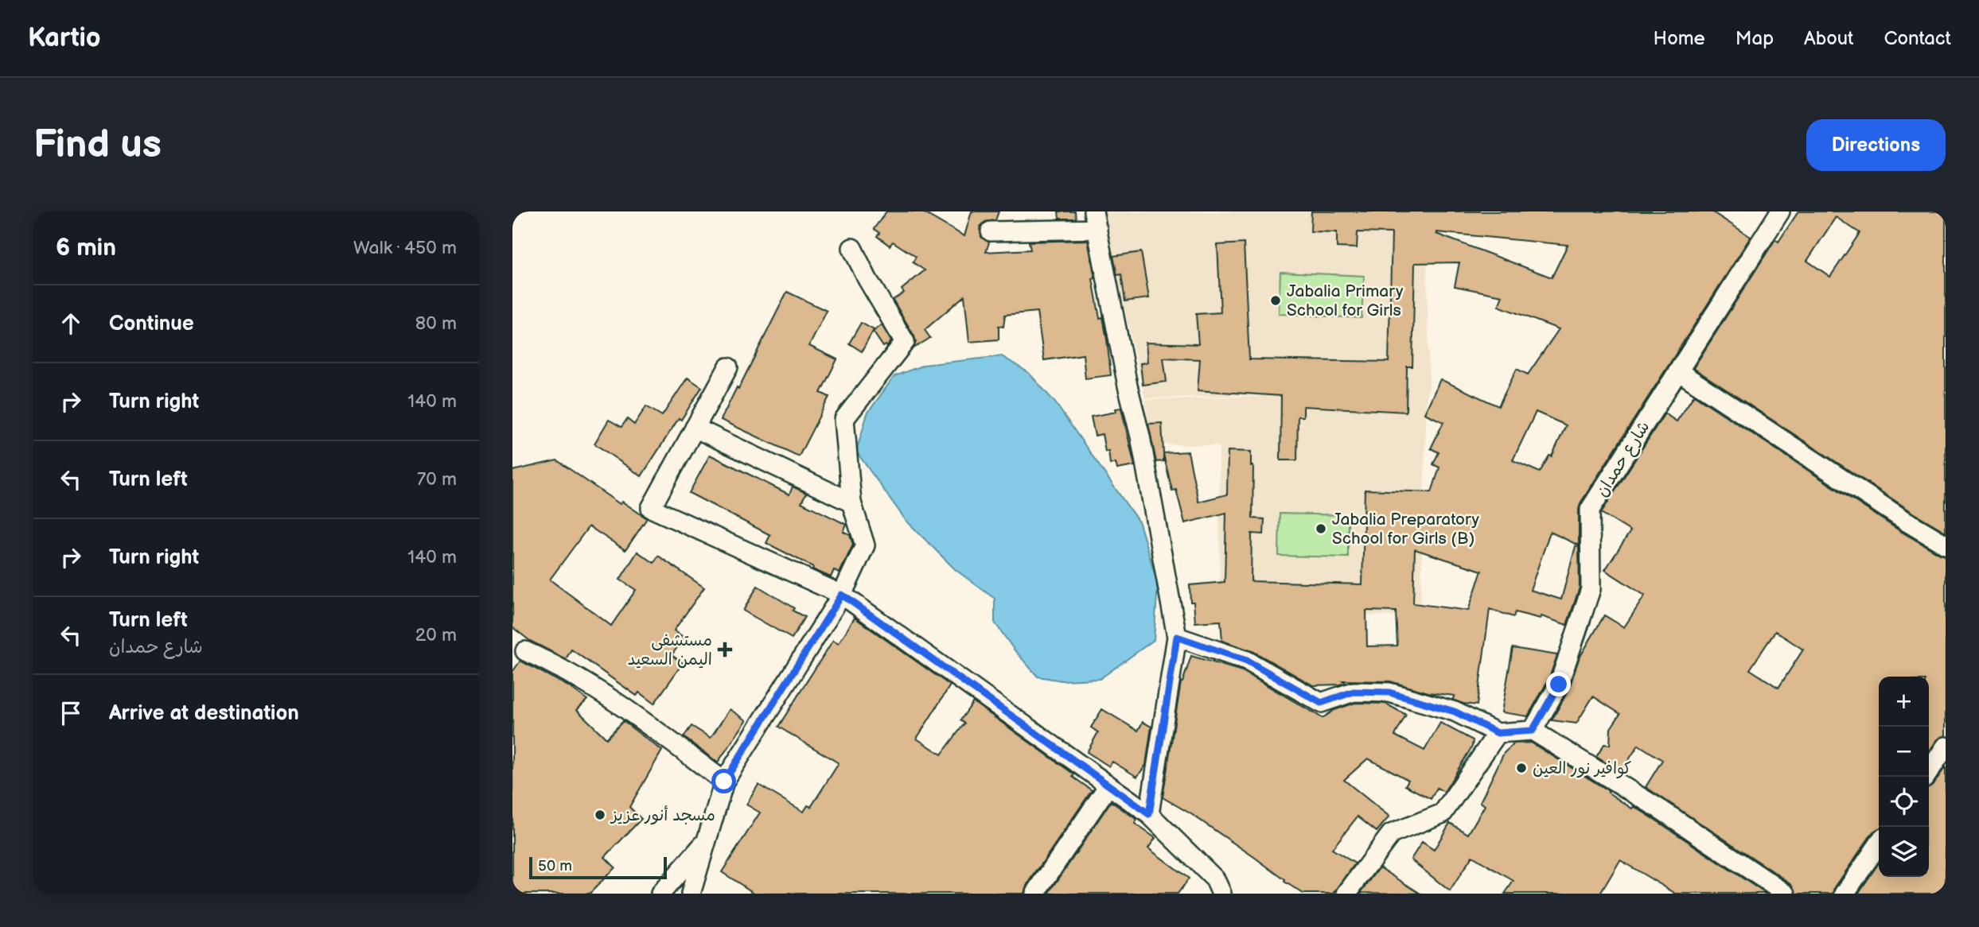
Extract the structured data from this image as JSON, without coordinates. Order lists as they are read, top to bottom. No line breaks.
{"streets":{"street":["شارع حمدان"]},"places":{"other":["Jabalia Primary School for Girls","Jabalia Preparatory School for Girls (B)","كوافير نور العين","مسجد أنور عزيز"],"health":["مستشفى اليمن السعيد"]},"scale_bar":"50 m","page":{"header":"Kartio","nav":["Home","Map","About","Contact"],"buttons":"Directions","title":"Find us","heading":["6 min","Walk · 450 m"],"list":[["Continue","80 m"],["Turn right","140 m"],["Turn left","70 m"],["Turn right","140 m"],["Turn left","شارع حمدان","20 m"],"Arrive at destination"],"map_buttons":["+","−"],"scale":"50 m"}}
